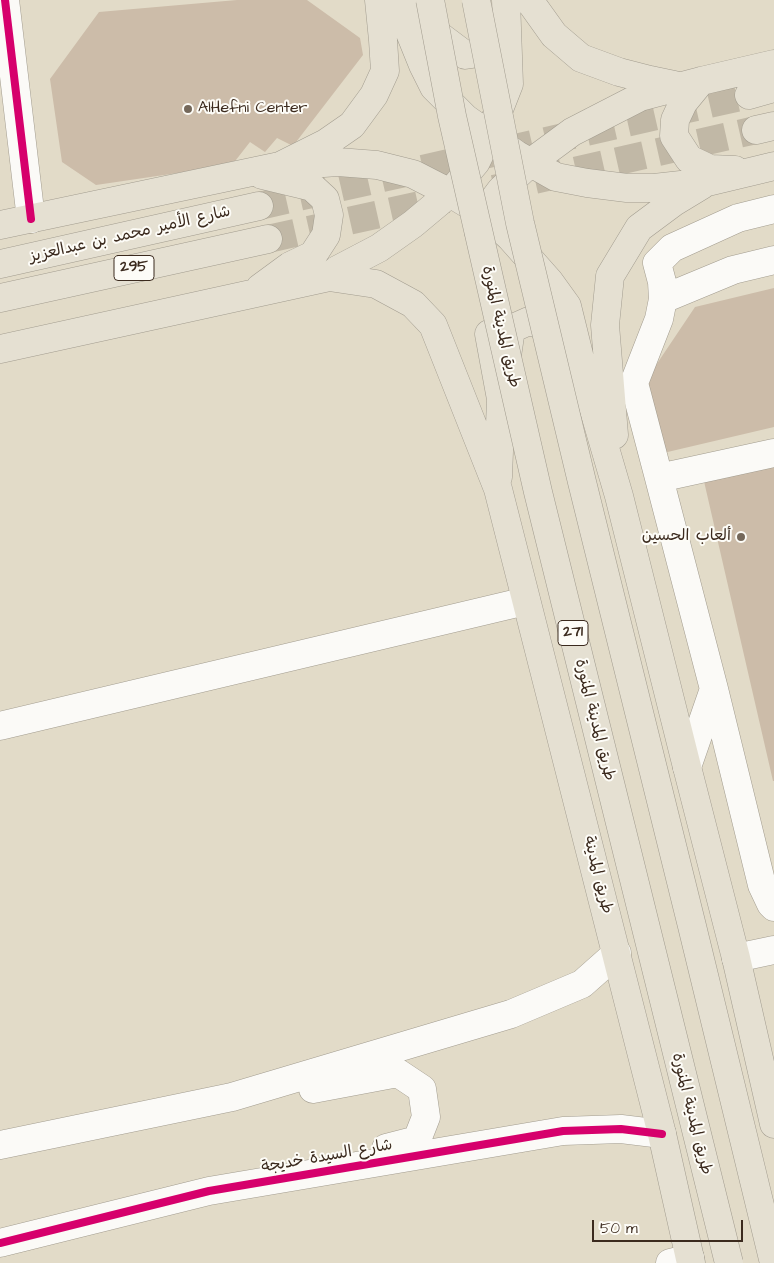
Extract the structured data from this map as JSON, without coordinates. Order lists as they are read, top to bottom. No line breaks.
{"streets":{"main road":["شارع الأمير محمد بن عبدالعزيز","295","طريق المدينة المنورة","271","طريق المدينة"],"street":["شارع السيدة خديجة"]},"crossings":[["طريق المدينة","شارع السيدة خديجة"]],"places":["AlHefni Center","ألعاب الحسين"],"scale_bar":"50 m"}
